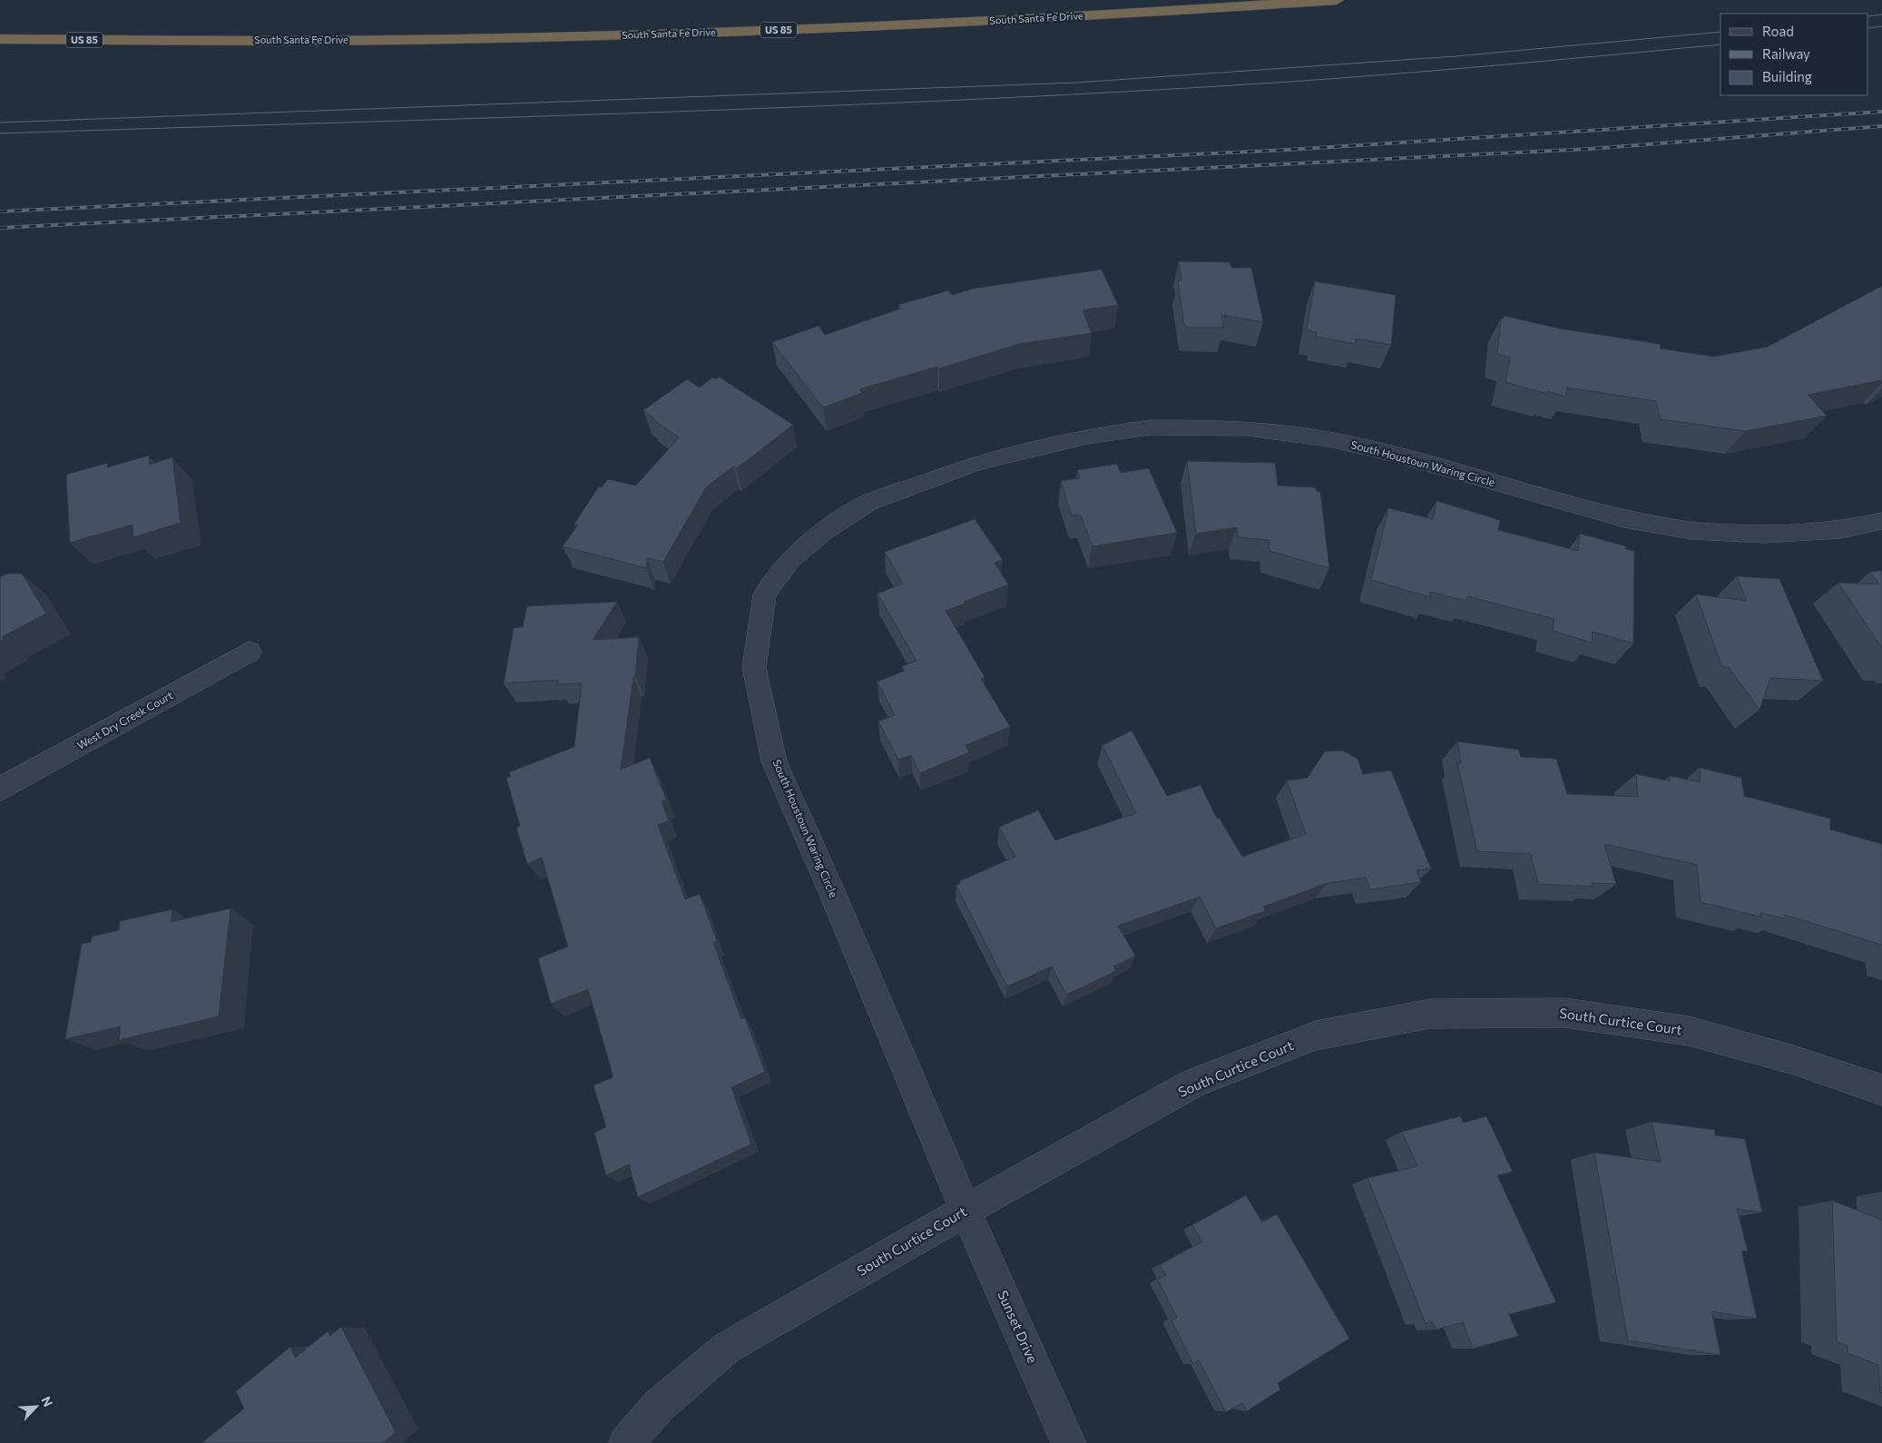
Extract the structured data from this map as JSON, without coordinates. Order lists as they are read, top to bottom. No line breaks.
{"streets":{"highway":["South Santa Fe Drive","US 85"],"street":["South Houstoun Waring Circle","West Dry Creek Court","South Curtice Court","Sunset Drive"]},"crossings":[["South Houstoun Waring Circle","South Curtice Court"],["South Houstoun Waring Circle","Sunset Drive"],["South Curtice Court","Sunset Drive"]],"legend":["Road","Railway","Building"],"north":"top right"}
